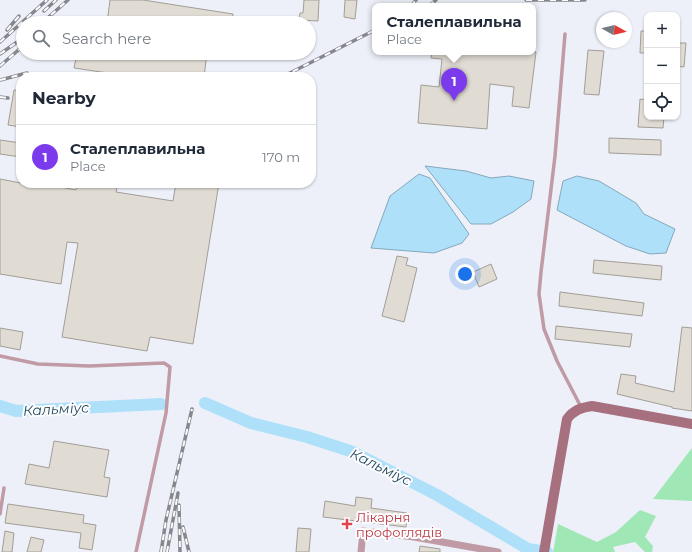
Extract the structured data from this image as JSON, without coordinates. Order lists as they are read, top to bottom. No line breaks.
{"water":["Кальміус"],"places":{"health":["Лікарня профоглядів"]},"north":"right","page":{"popup":["Сталеплавильна","Place"],"map_buttons":["+","−"],"search":"Search here","pins":"1","heading":"Nearby","list":[{"mark":"1","name":"Сталеплавильна","note":"Place","value":"170 m"}]}}
